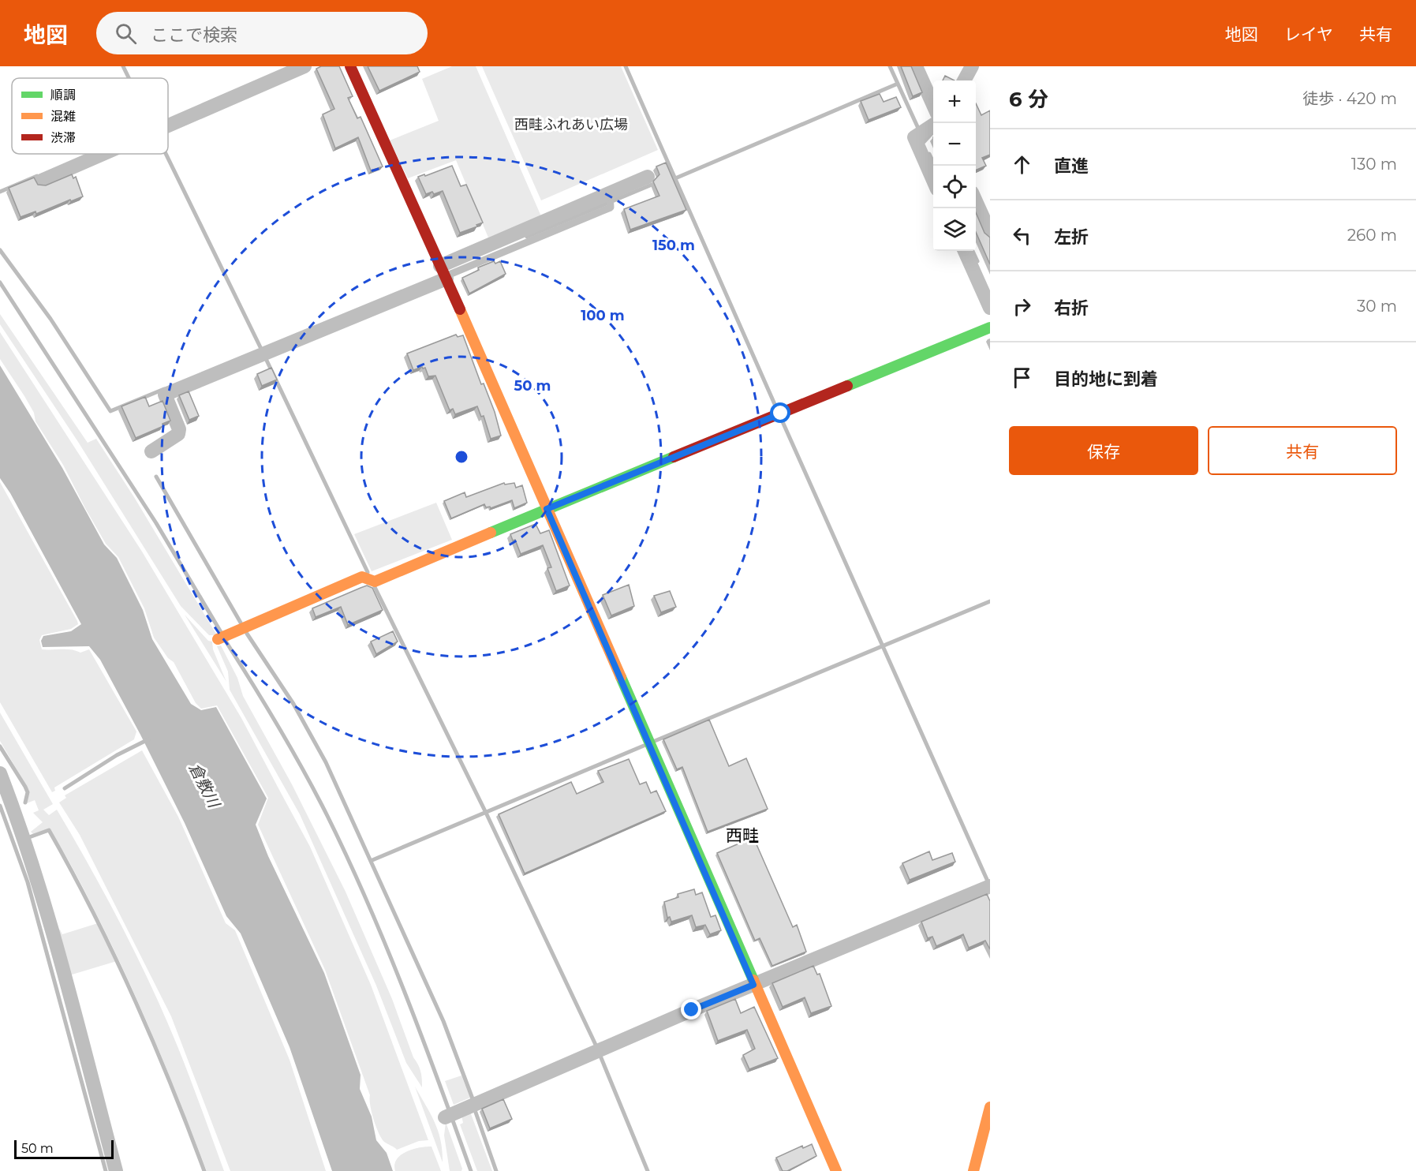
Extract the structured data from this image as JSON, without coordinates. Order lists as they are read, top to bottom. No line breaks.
{"districts":["西畦"],"water":["倉敷川"],"parks":["西畦ふれあい広場"],"legend":["順調","混雑","渋滞"],"scale_bar":"50 m","page":{"header":"地図","search":"ここで検索","nav":["地図","レイヤ","共有"],"heading":["6 分","徒歩 · 420 m"],"map_buttons":["+","−"],"list":[["直進","130 m"],["左折","260 m"],["右折","30 m"],"目的地に到着"],"buttons":["保存","共有"],"scale":"50 m"},"rings":["150 m","100 m","50 m"]}
